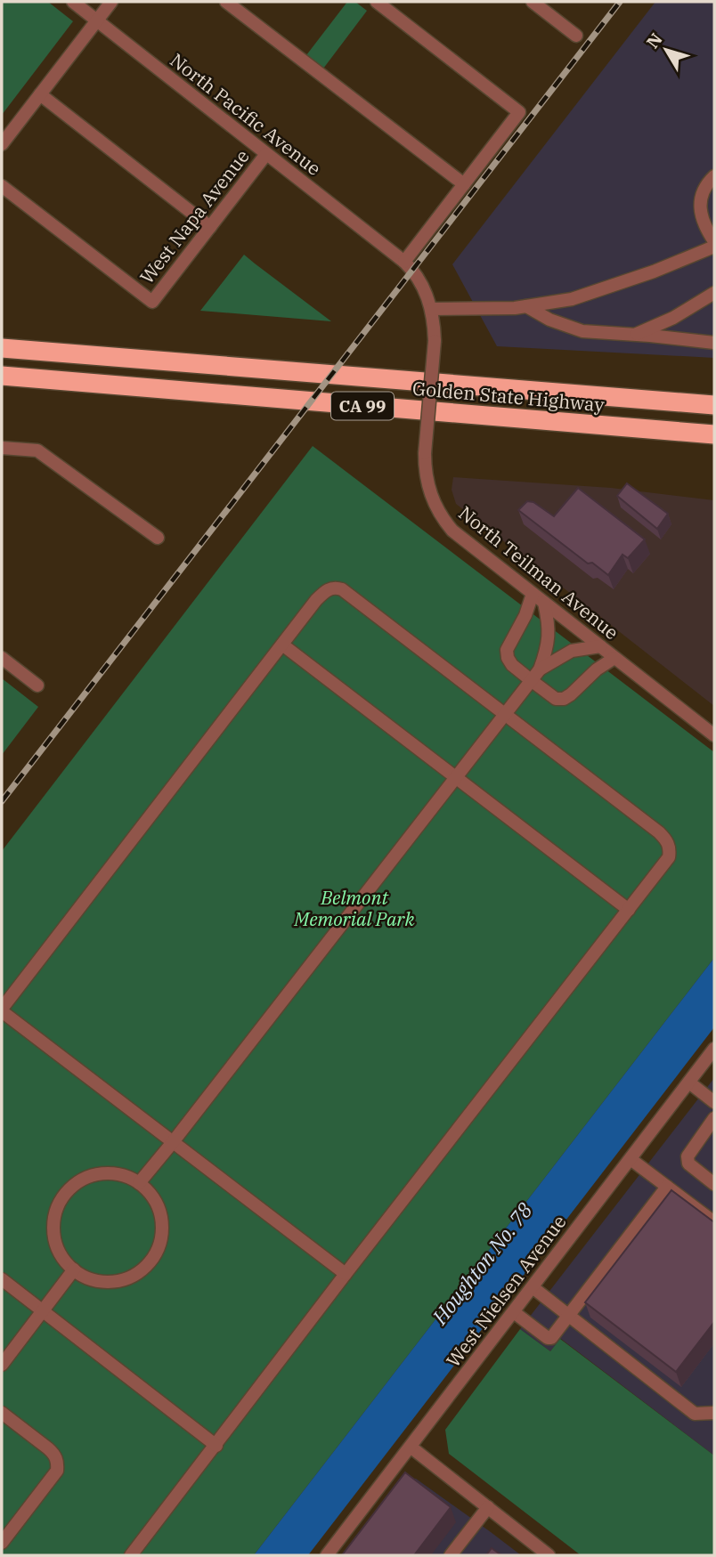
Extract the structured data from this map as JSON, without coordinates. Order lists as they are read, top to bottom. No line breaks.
{"streets":{"highway":["Golden State Highway","CA 99"],"street":["North Pacific Avenue","West Napa Avenue","North Teilman Avenue","West Nielsen Avenue"]},"crossings":[["North Pacific Avenue","West Napa Avenue"],["North Pacific Avenue","North Teilman Avenue"]],"water":["Houghton No. 78"],"parks":["Belmont Memorial Park"],"north":"top left"}
